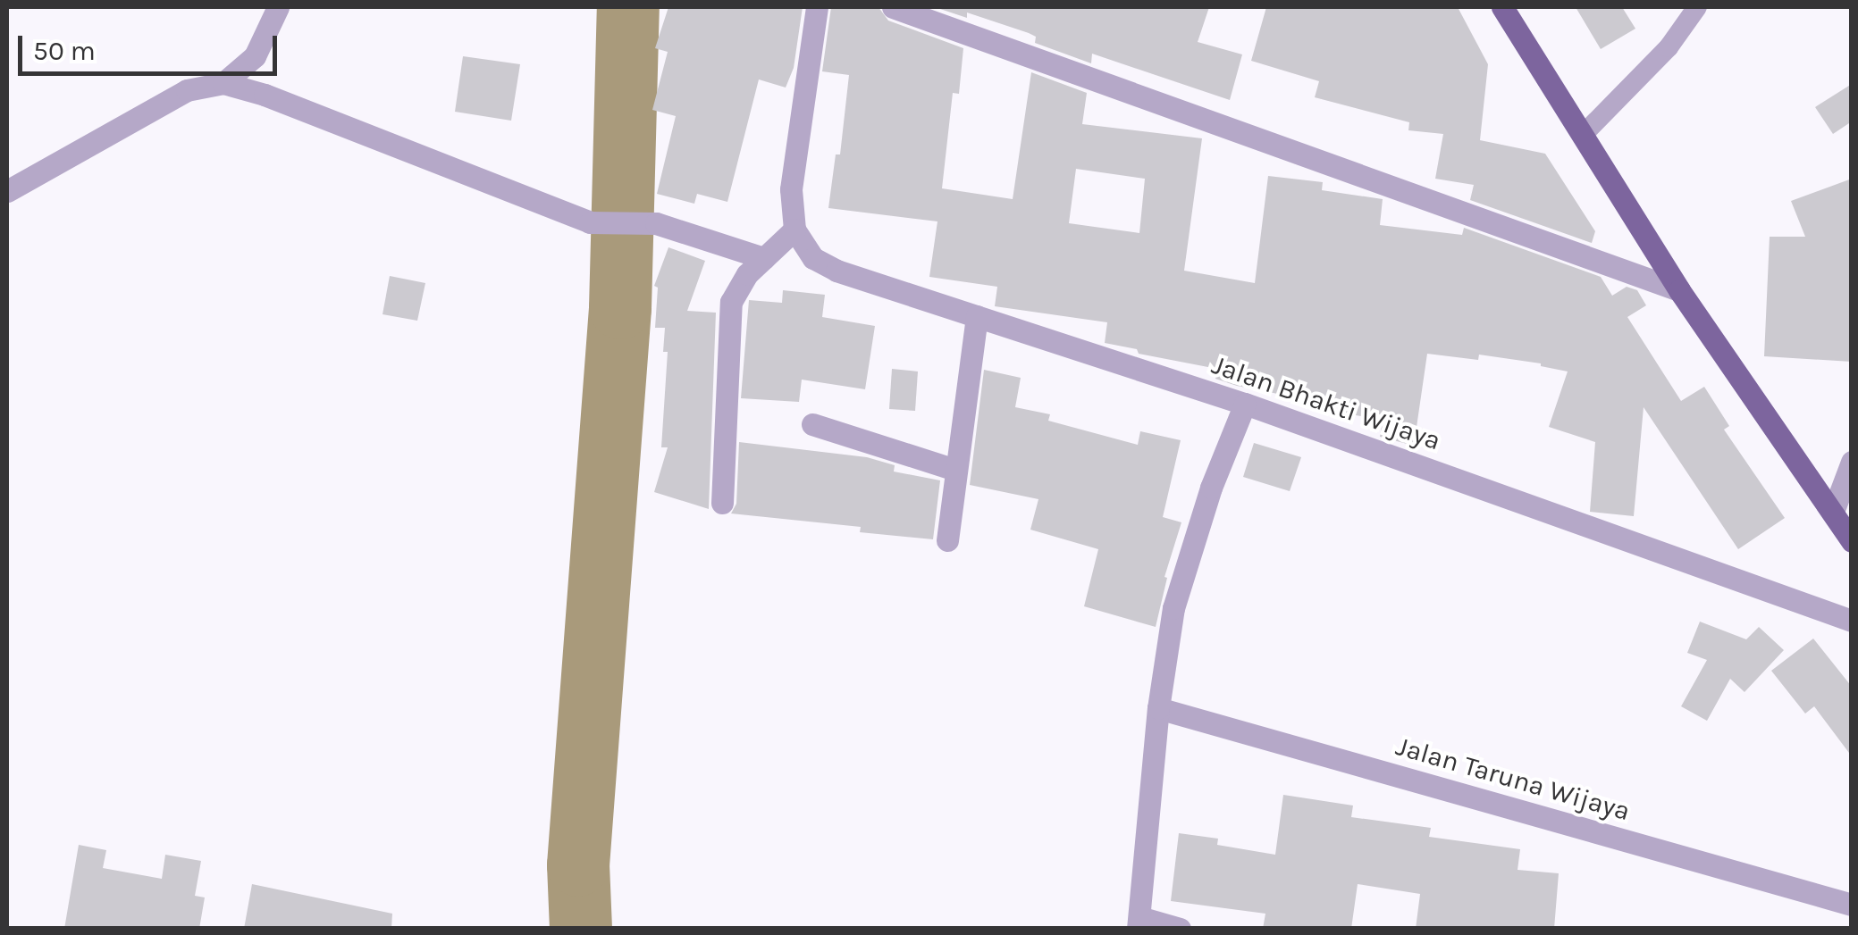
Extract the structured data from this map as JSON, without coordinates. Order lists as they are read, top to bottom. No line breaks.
{"streets":{"street":["Jalan Bhakti Wijaya","Jalan Taruna Wijaya"]},"scale_bar":"50 m"}
